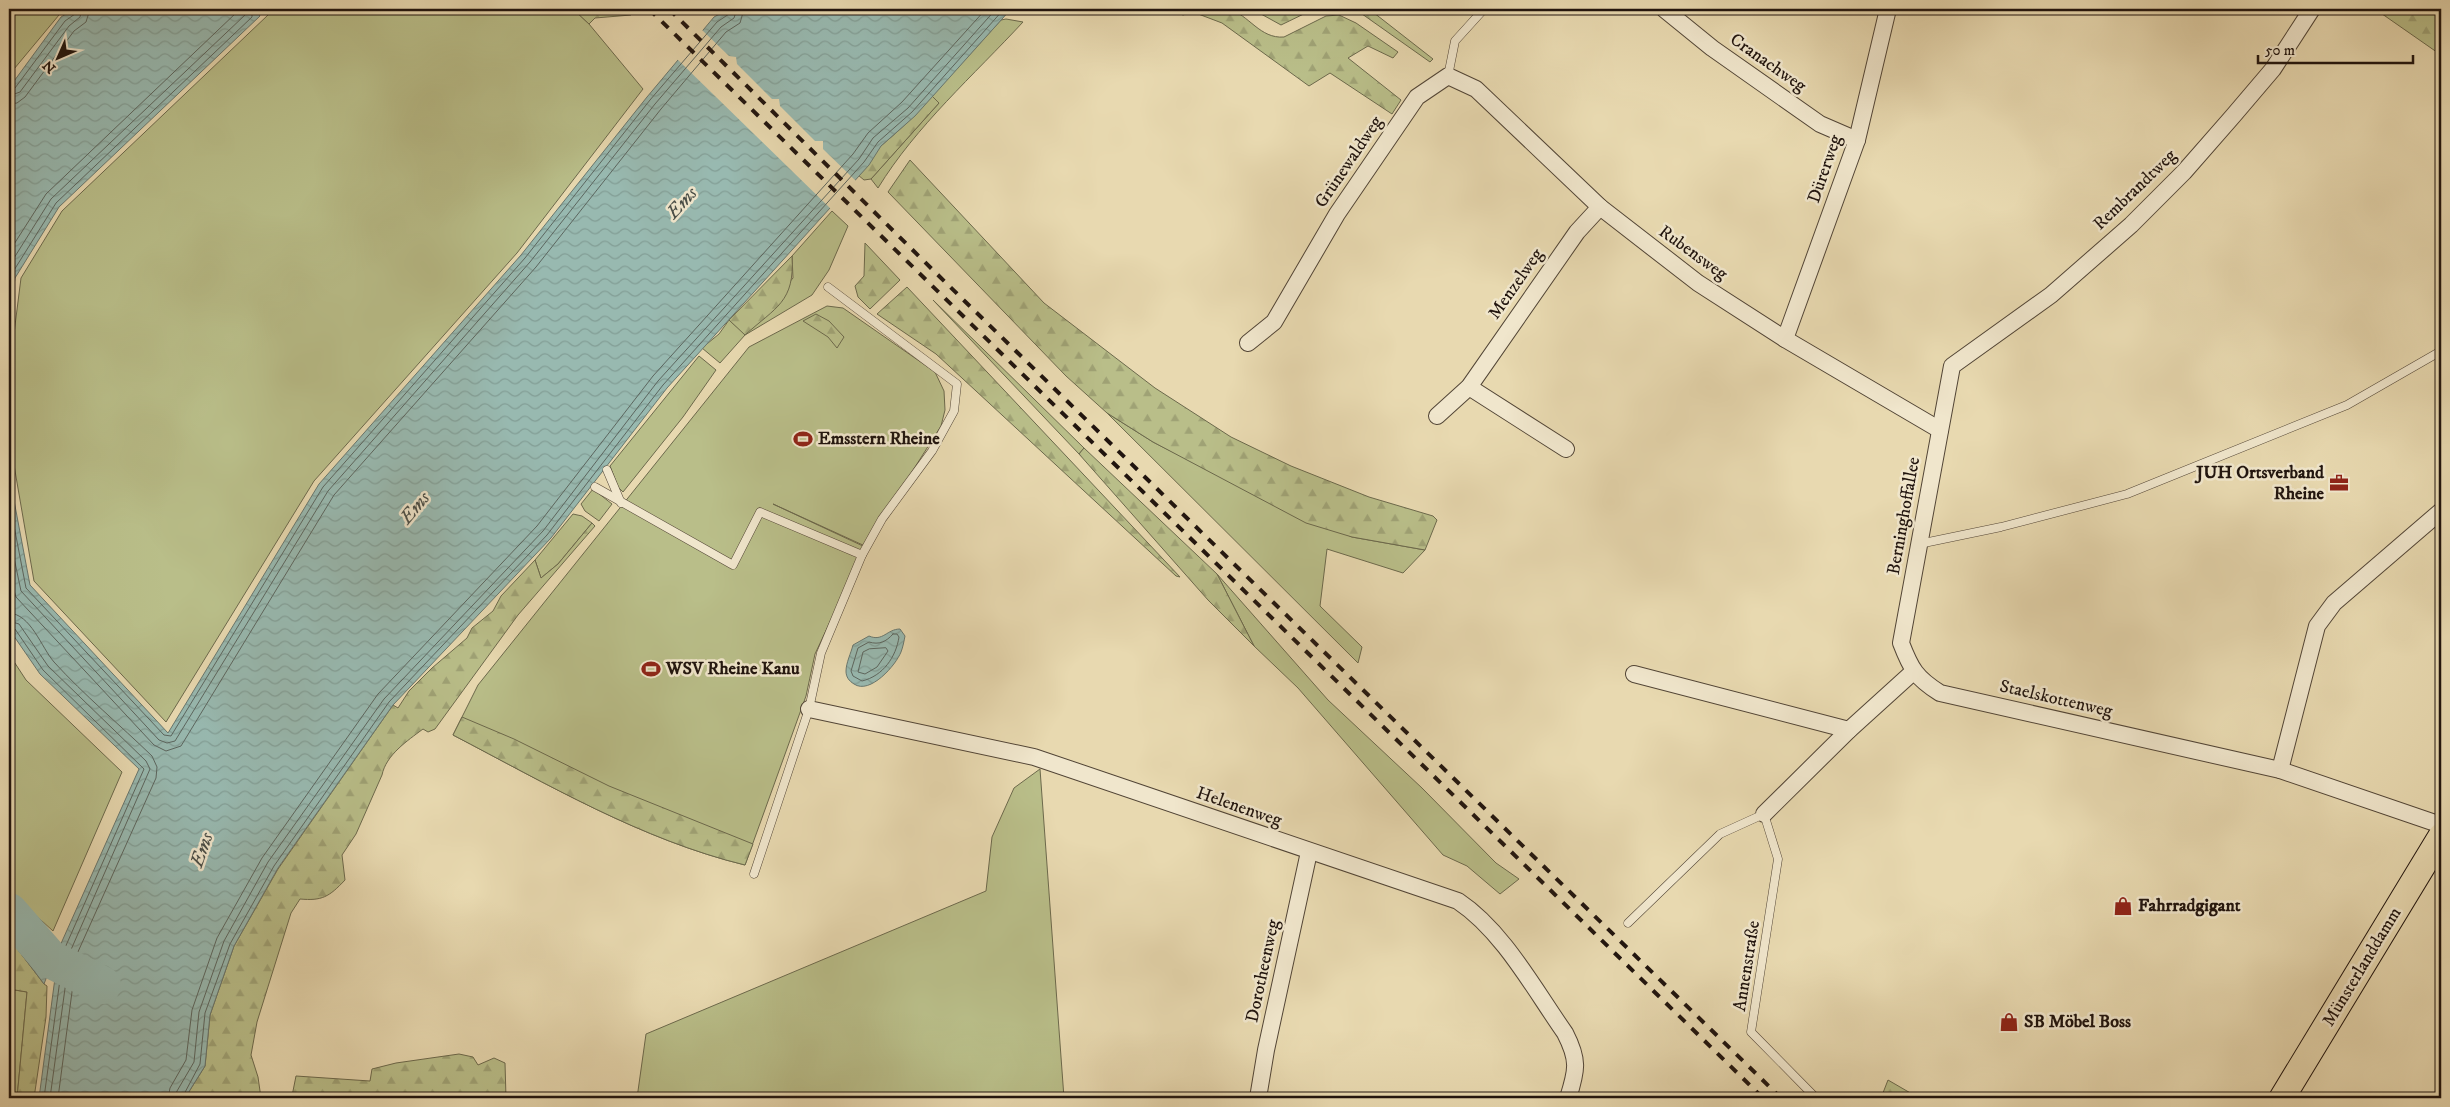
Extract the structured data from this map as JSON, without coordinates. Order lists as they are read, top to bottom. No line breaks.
{"streets":{"main road":["Münsterlanddamm"],"street":["Cranachweg","Grünewaldweg","Dürerweg","Rembrandtweg","Rubensweg","Menzelweg","Berninghoffallee","Staelskottenweg","Helenenweg","Dorotheenweg"],"lane":["Annenstraße"]},"crossings":[["Cranachweg","Dürerweg"],["Grünewaldweg","Rubensweg"],["Dürerweg","Rubensweg"],["Rembrandtweg","Berninghoffallee"],["Rubensweg","Menzelweg"],["Rubensweg","Berninghoffallee"],["Berninghoffallee","Staelskottenweg"],["Helenenweg","Dorotheenweg"]],"water":["Ems"],"places":{"sports":["Emsstern Rheine","WSV Rheine Kanu"],"office":["JUH Ortsverband Rheine"],"shop":["Fahrradgigant","SB Möbel Boss"]},"scale_bar":"50 m","north":"bottom left"}
